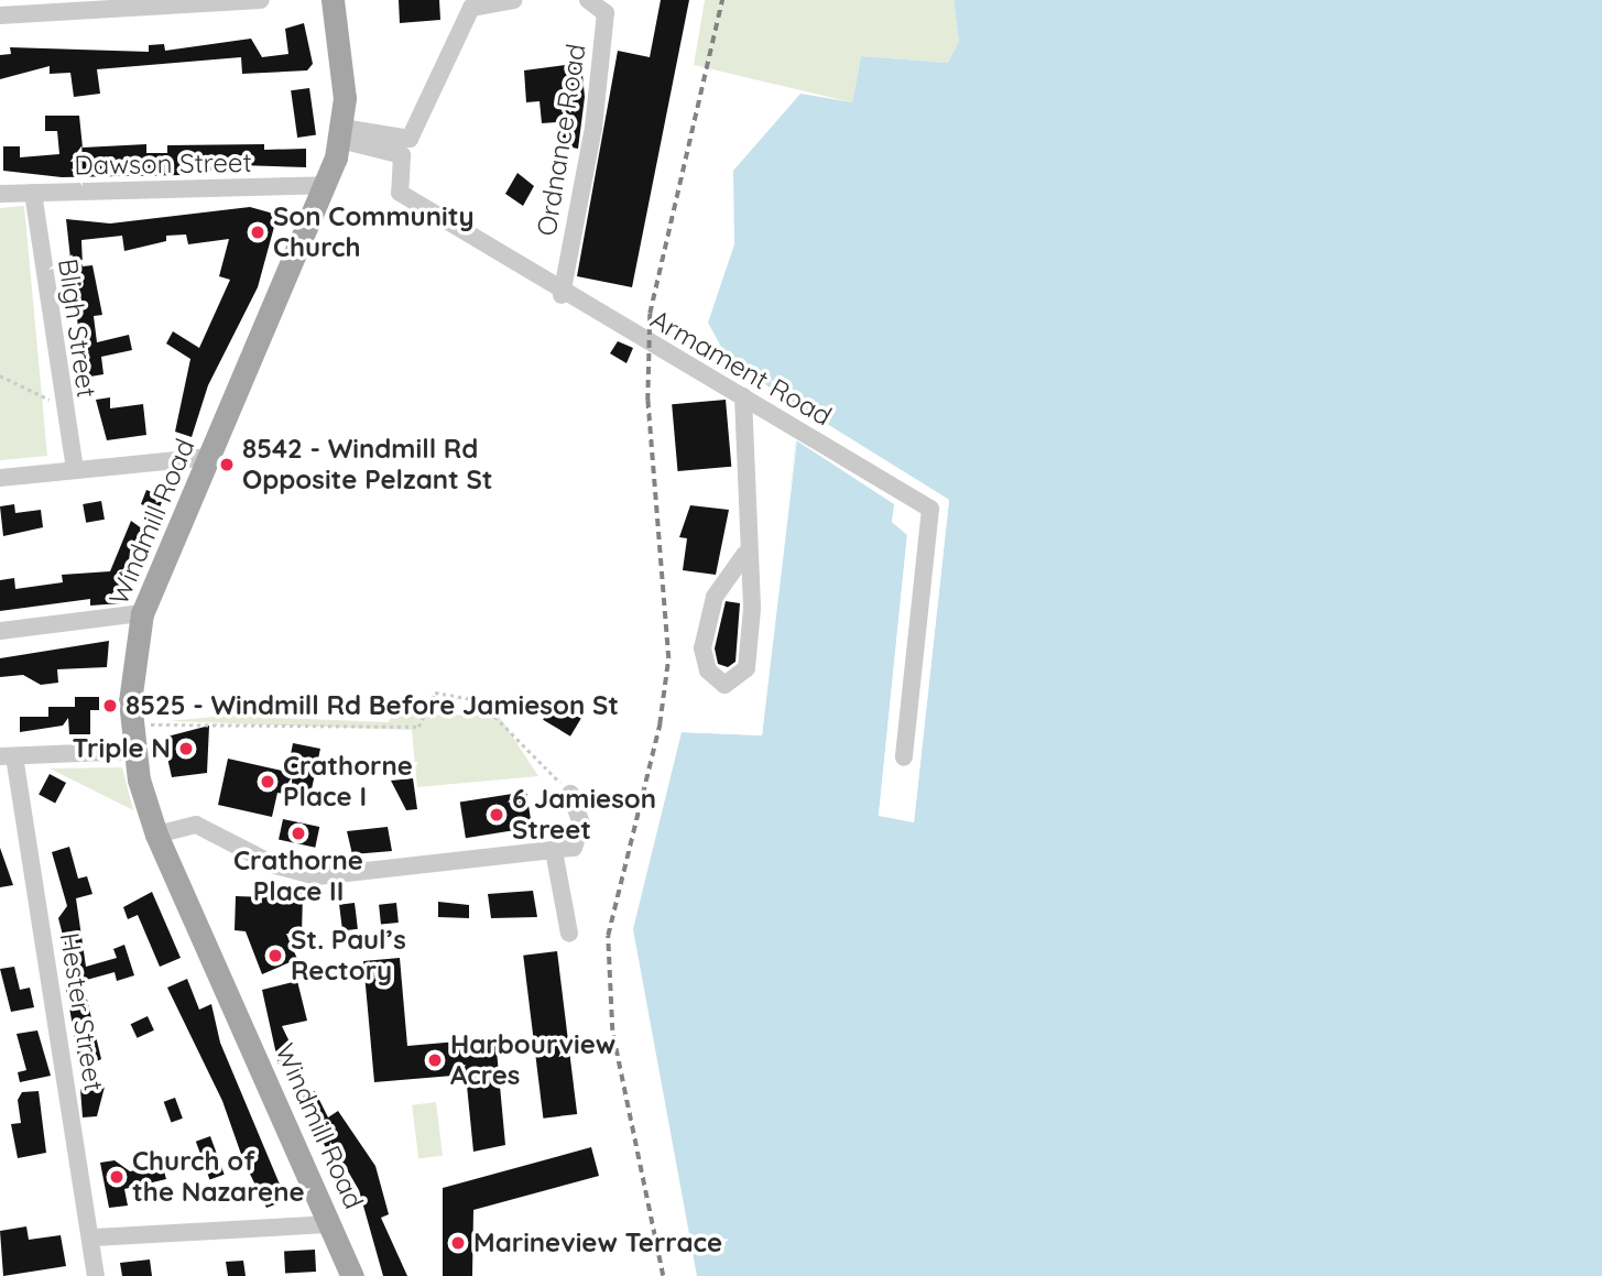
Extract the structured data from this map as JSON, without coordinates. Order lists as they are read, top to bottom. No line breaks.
{"streets":{"main road":["Windmill Road"],"street":["Ordnance Road","Dawson Street","Bligh Street","Armament Road","Hester Street"]},"crossings":[["Ordnance Road","Armament Road"],["Dawson Street","Bligh Street"],["Dawson Street","Windmill Road"]],"places":["Son Community Church","8542 - Windmill Rd Opposite Pelzant St","8525 - Windmill Rd Before Jamieson St","Triple N","Crathorne Place I","6 Jamieson Street","Crathorne Place II","St. Paul’s Rectory","Harbourview Acres","Church of the Nazarene","Marineview Terrace"]}
